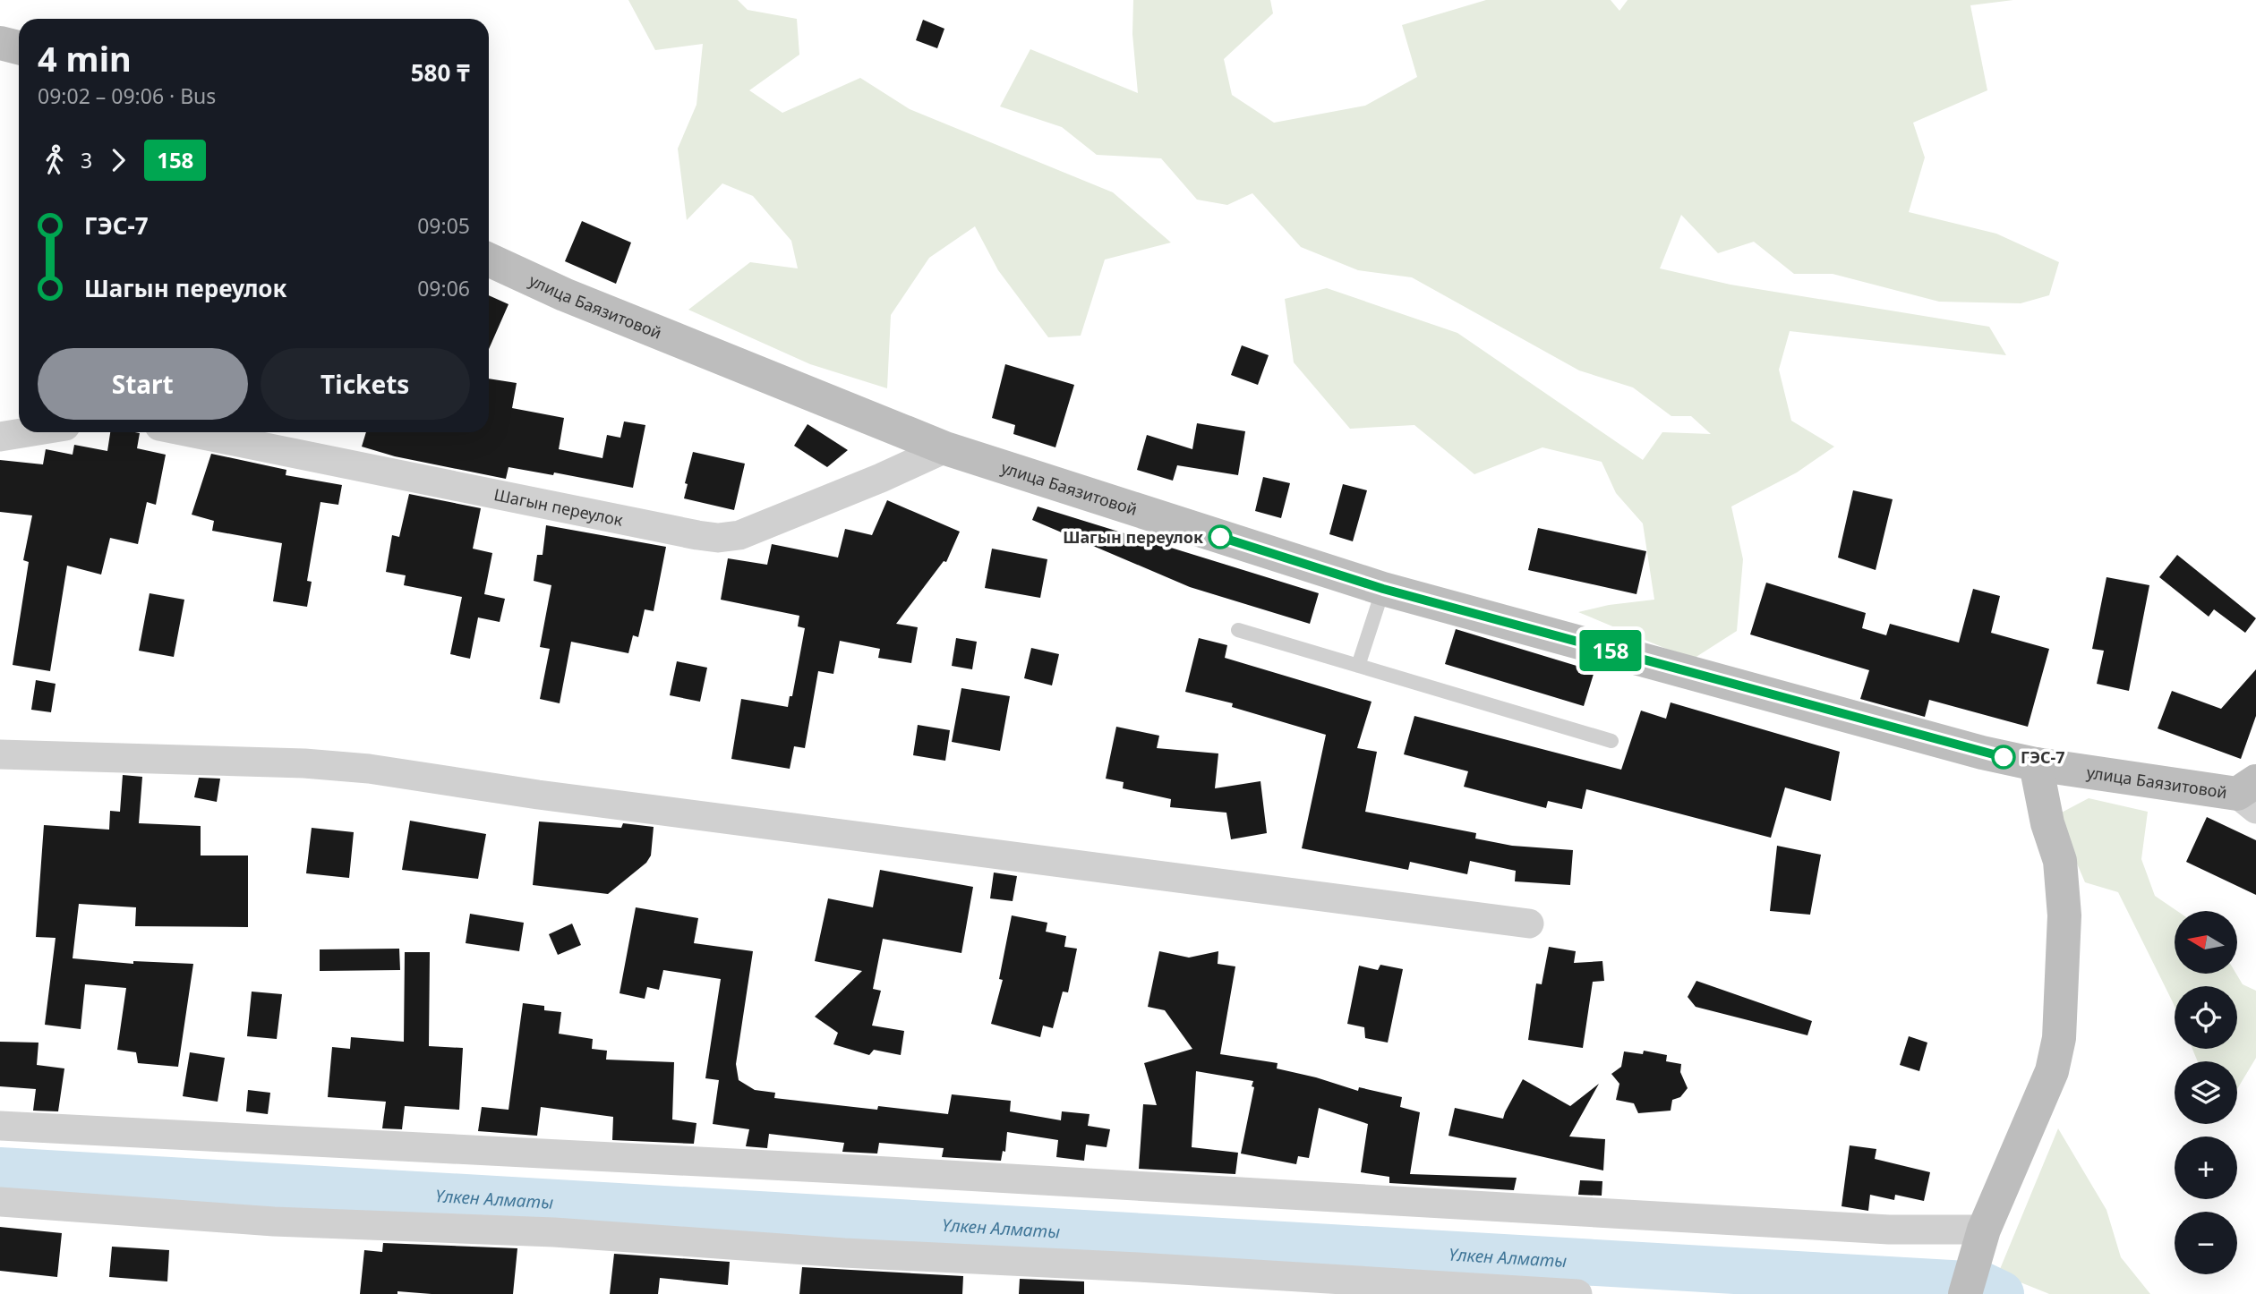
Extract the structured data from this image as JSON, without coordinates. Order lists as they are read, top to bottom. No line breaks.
{"streets":{"street":["улица Баязитовой","Шагын переулок"]},"crossings":[["улица Баязитовой","Шагын переулок"]],"water":["Үлкен Алматы"],"places":["Шагын переулок","ГЭС-7"],"lines":["bus line 158"],"north":"left","page":{"on_map":"158","heading":["4 min","09:02 – 09:06 · Bus","580 ₸"],"legs":["3","158"],"list":[{"name":"ГЭС-7","value":"09:05"},{"name":"Шагын переулок","value":"09:06"}],"buttons":["Start","Tickets"],"map_buttons":["+","−"]}}
